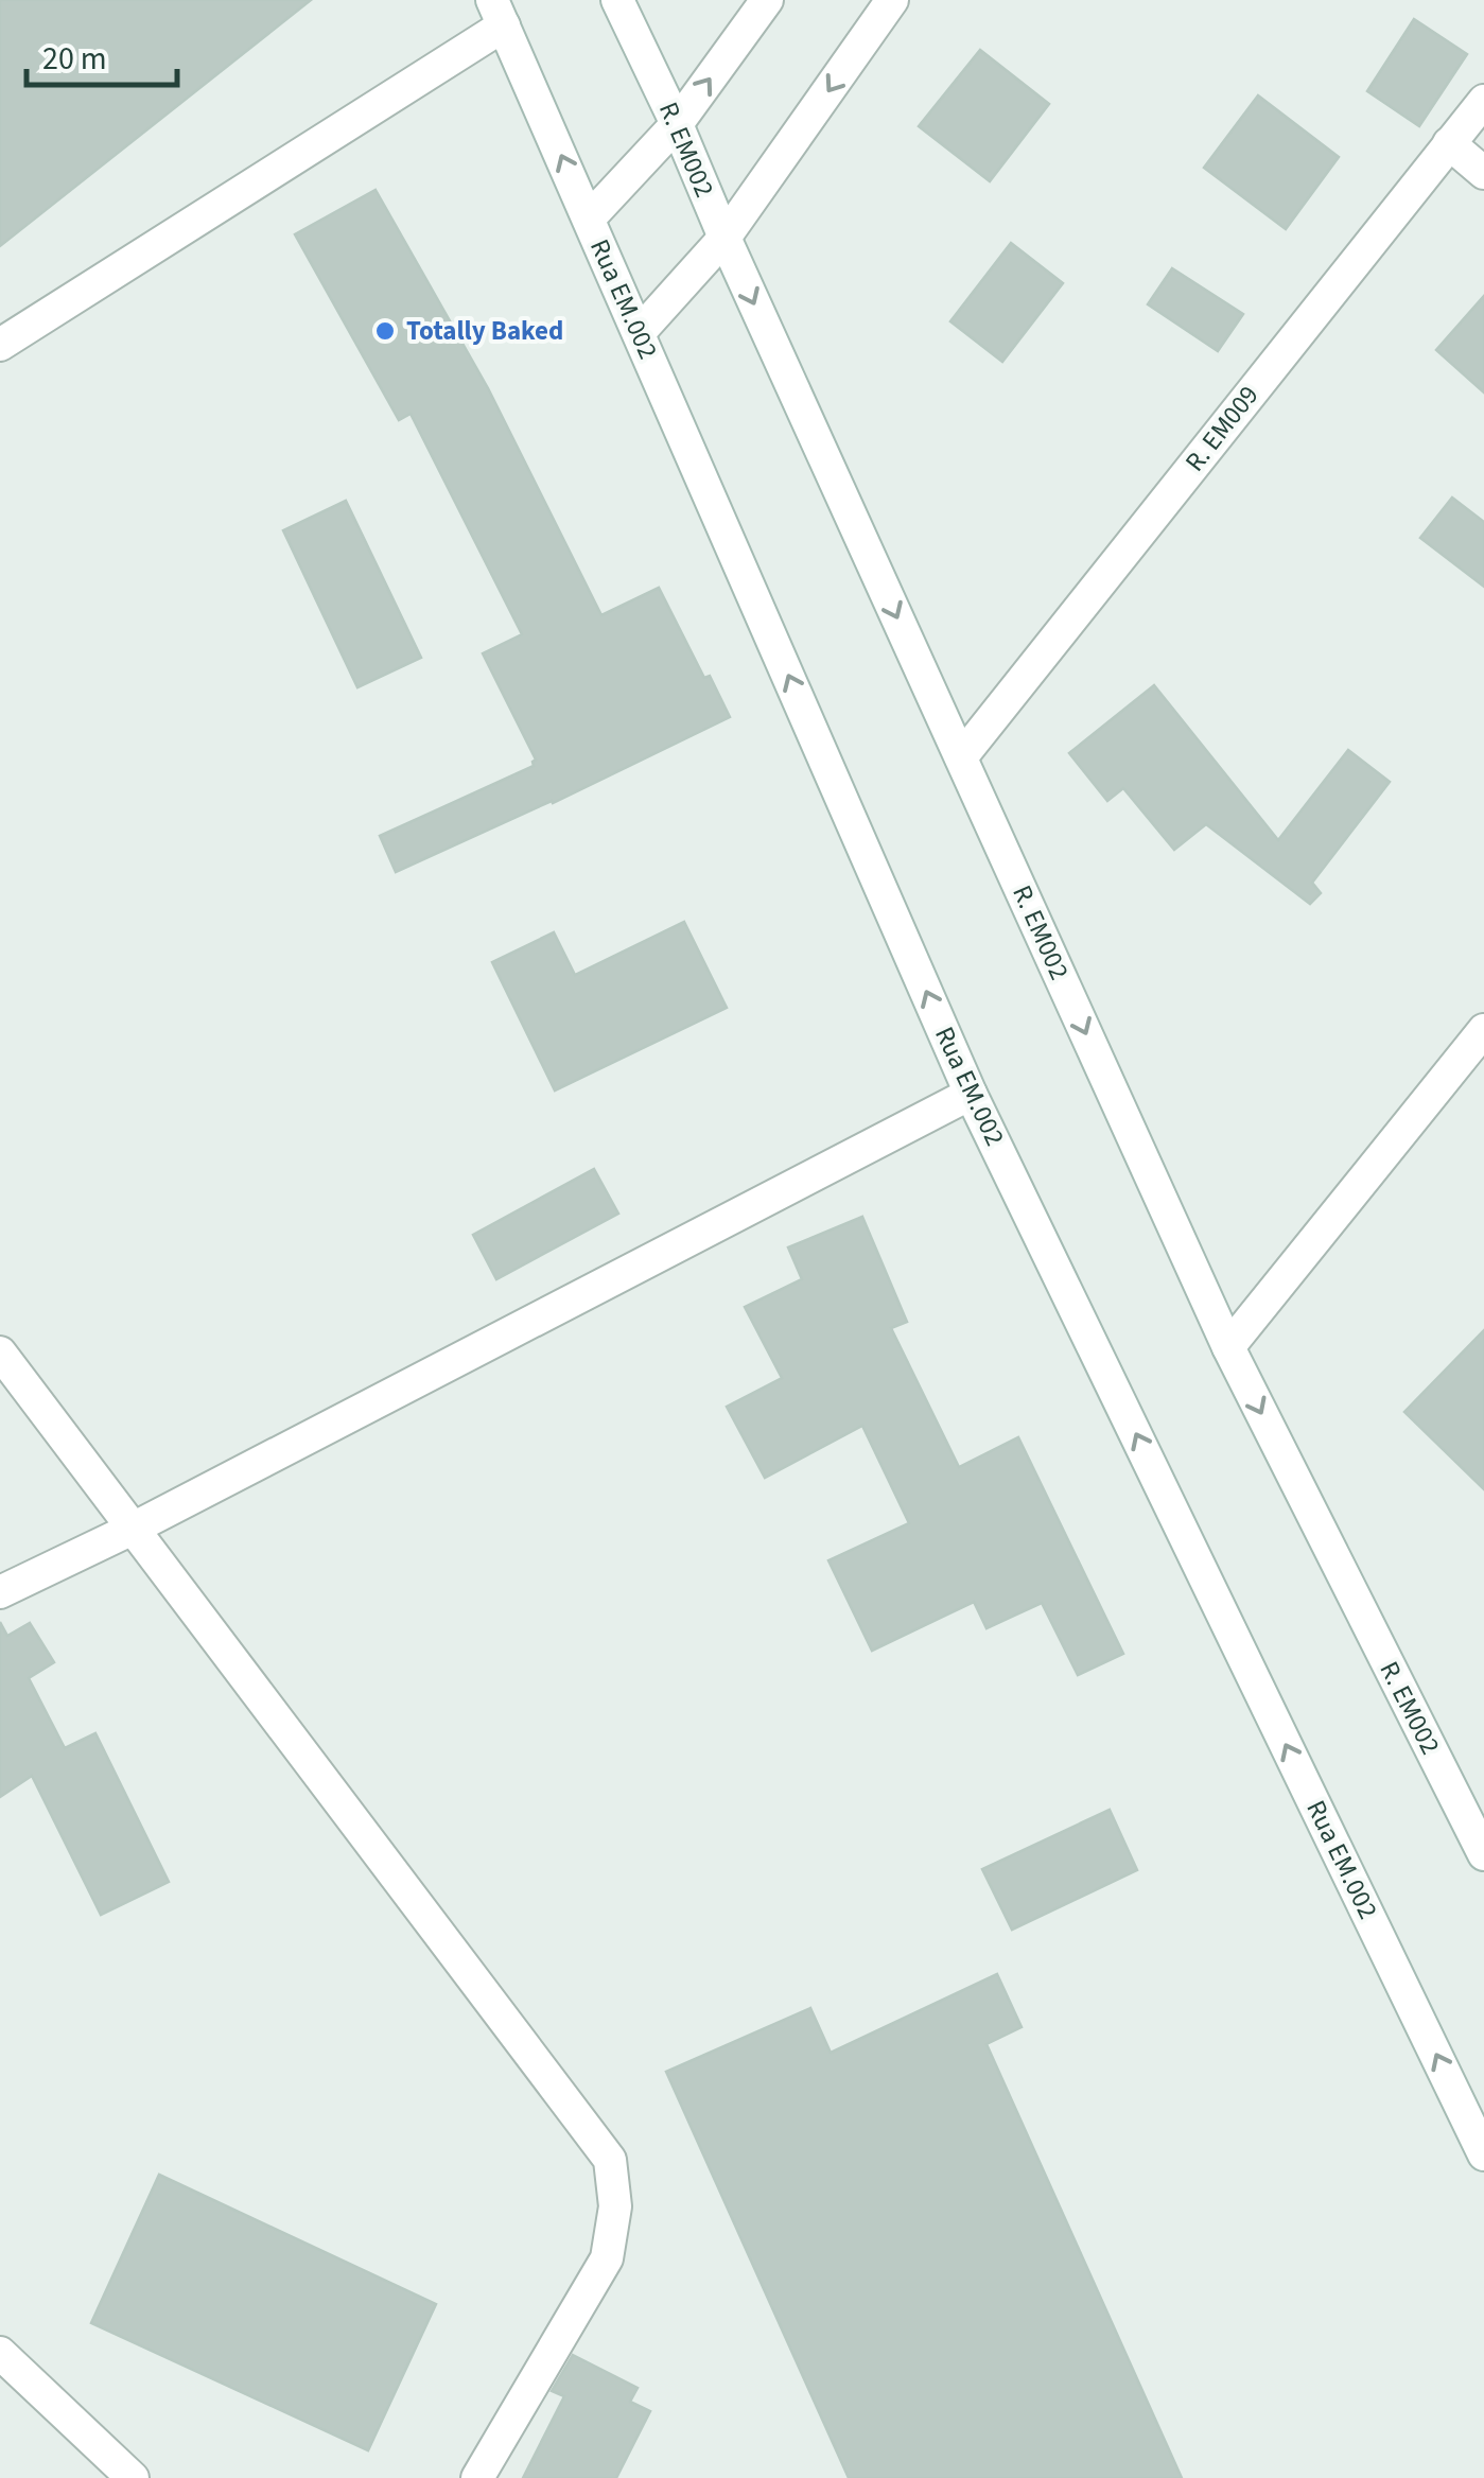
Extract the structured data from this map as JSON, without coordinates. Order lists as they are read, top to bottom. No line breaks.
{"streets":{"street":["R. EM002","Rua EM.002","R. EM009"]},"crossings":[["R. EM002","R. EM009"]],"one_way":["R. EM002","Rua EM.002"],"places":["Totally Baked"],"scale_bar":"20 m"}
